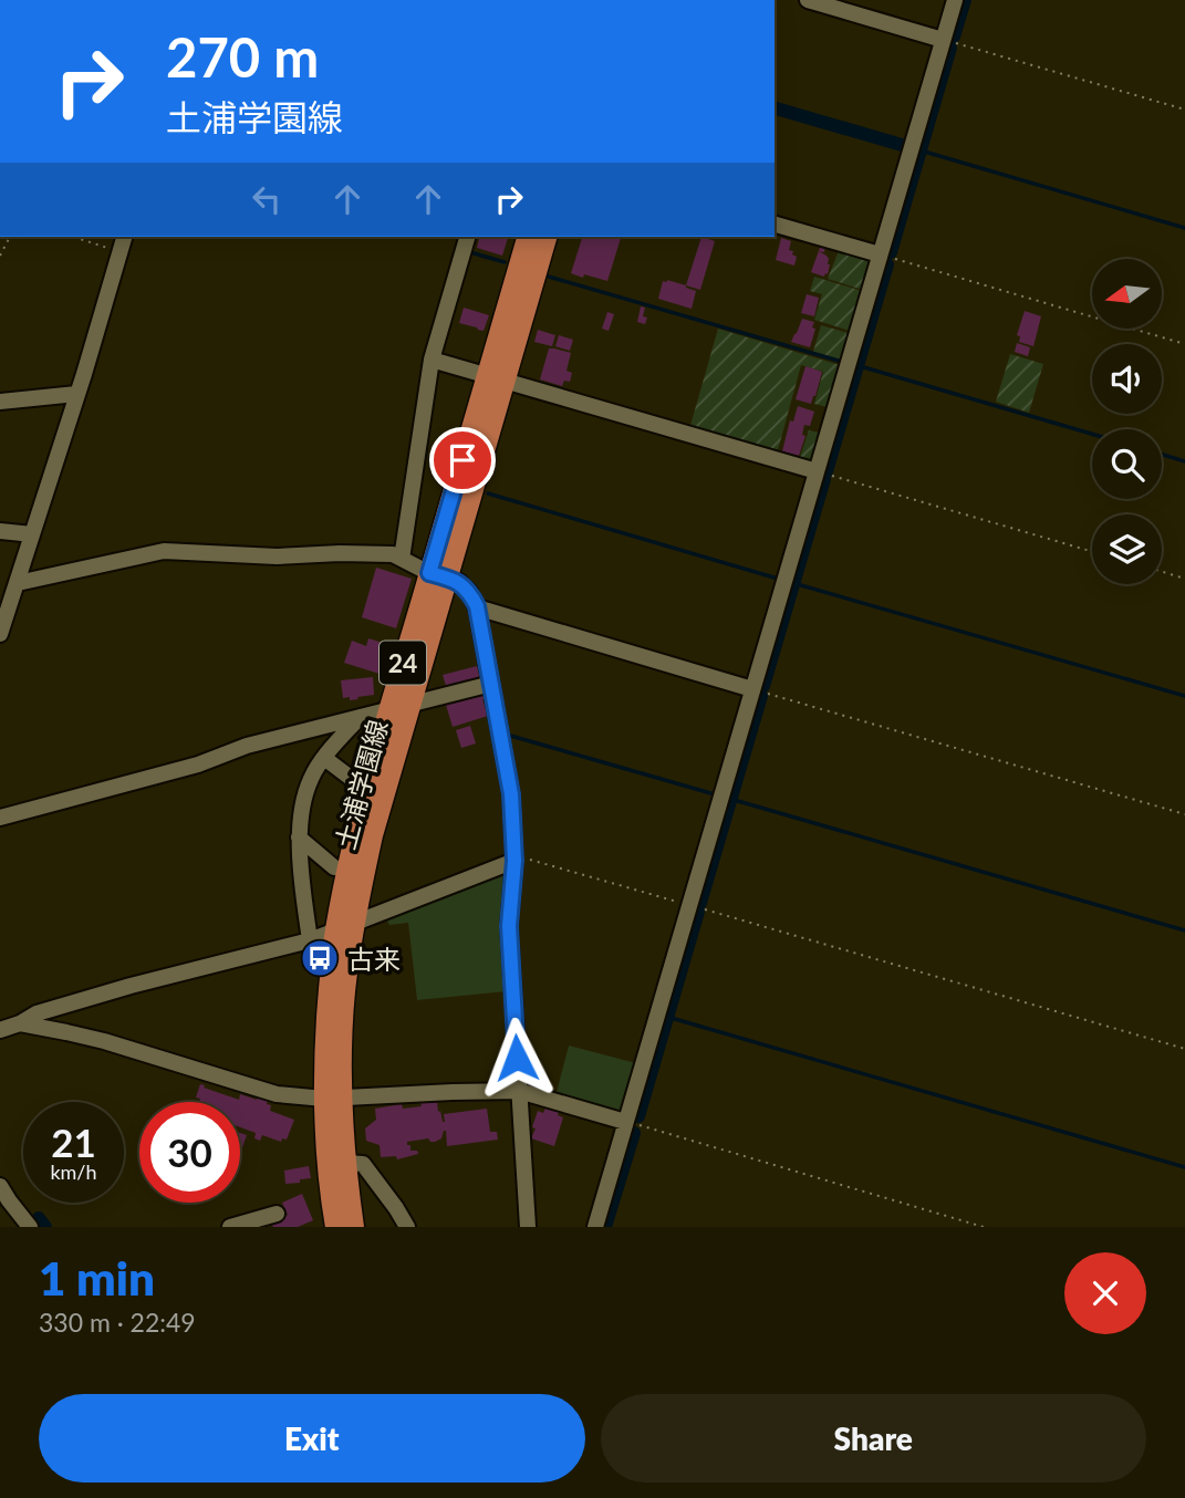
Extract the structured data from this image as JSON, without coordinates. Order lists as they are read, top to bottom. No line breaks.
{"streets":{"main road":["24","土浦学園線"]},"places":{"bus stop":["古来"]},"north":"left","page":{"turn":["270 m","土浦学園線"],"speed":"21 km/h","limit":"30","heading":["1 min","330 m · 22:49"],"buttons":["Exit","Share"]}}
